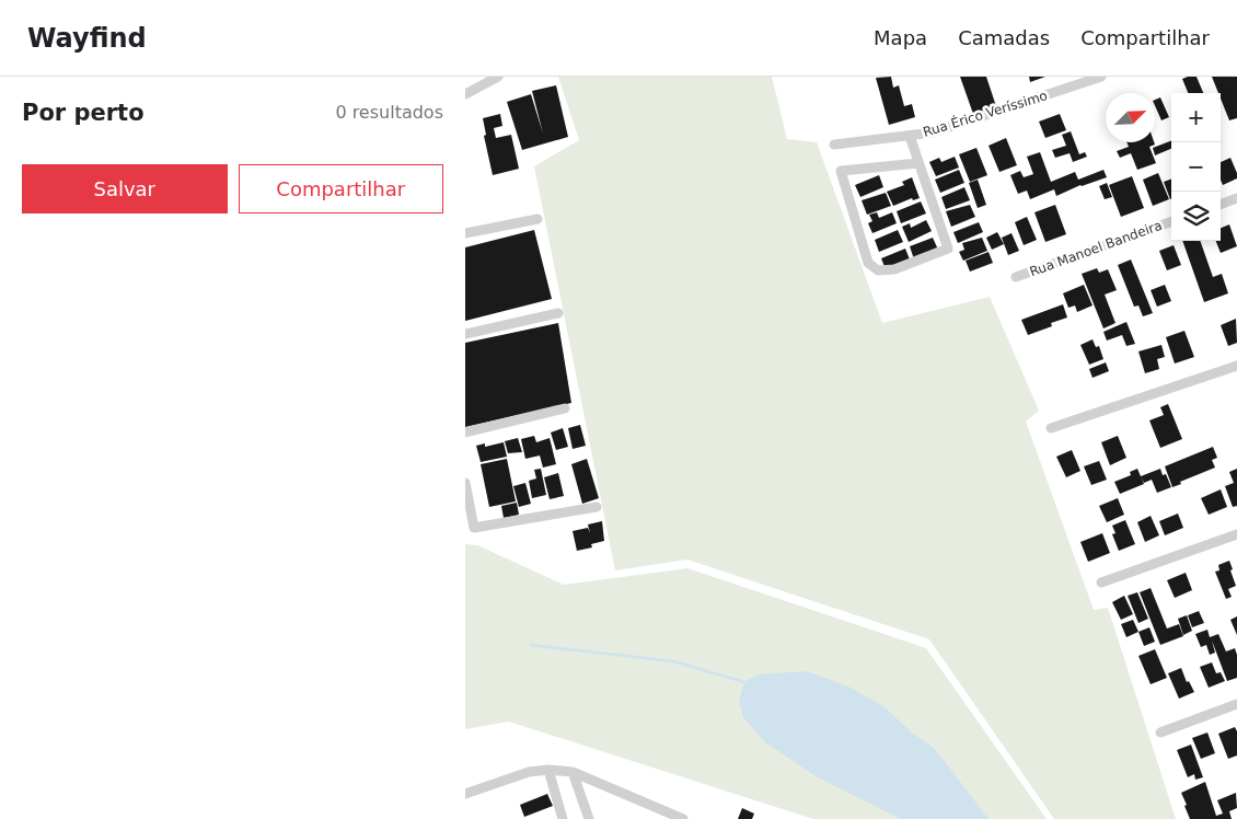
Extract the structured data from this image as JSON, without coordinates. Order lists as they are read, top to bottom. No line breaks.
{"streets":{"street":["Rua Érico Veríssimo","Rua Manoel Bandeira"]},"north":"top right","page":{"header":"Wayfind","nav":["Mapa","Camadas","Compartilhar"],"heading":["Por perto","0 resultados"],"map_buttons":["+","−"],"buttons":["Salvar","Compartilhar"]}}
